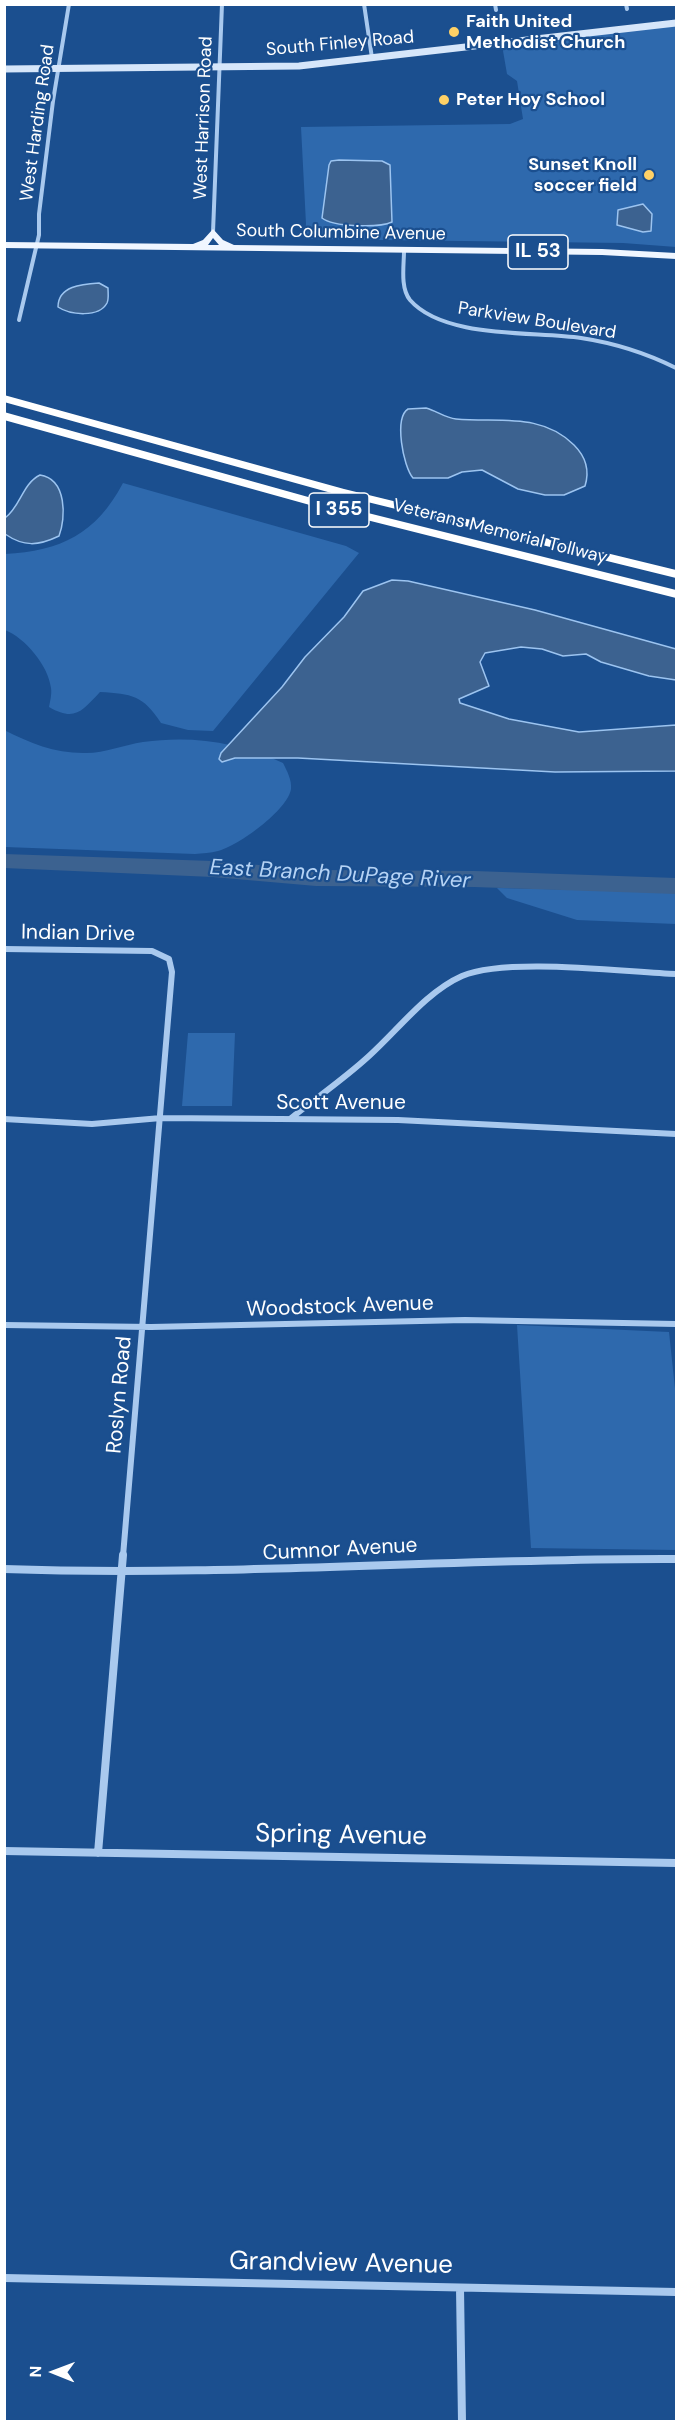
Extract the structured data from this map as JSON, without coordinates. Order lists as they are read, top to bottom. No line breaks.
{"streets":{"highway":["I 355","Veterans Memorial Tollway"],"main road":["South Finley Road","South Columbine Avenue","IL 53"],"street":["West Harrison Road","West Harding Road","Parkview Boulevard","Indian Drive","Scott Avenue","Woodstock Avenue","Roslyn Road","Cumnor Avenue","Spring Avenue","Grandview Avenue"]},"crossings":[["South Finley Road","West Harrison Road"],["South Finley Road","West Harding Road"],["West Harding Road","South Columbine Avenue"],["South Columbine Avenue","Parkview Boulevard"],["Indian Drive","Roslyn Road"],["Scott Avenue","Roslyn Road"],["Woodstock Avenue","Roslyn Road"],["Roslyn Road","Cumnor Avenue"],["Roslyn Road","Spring Avenue"]],"water":["East Branch DuPage River"],"places":["Faith United Methodist Church","Peter Hoy School","Sunset Knoll soccer field"],"north":"left"}
